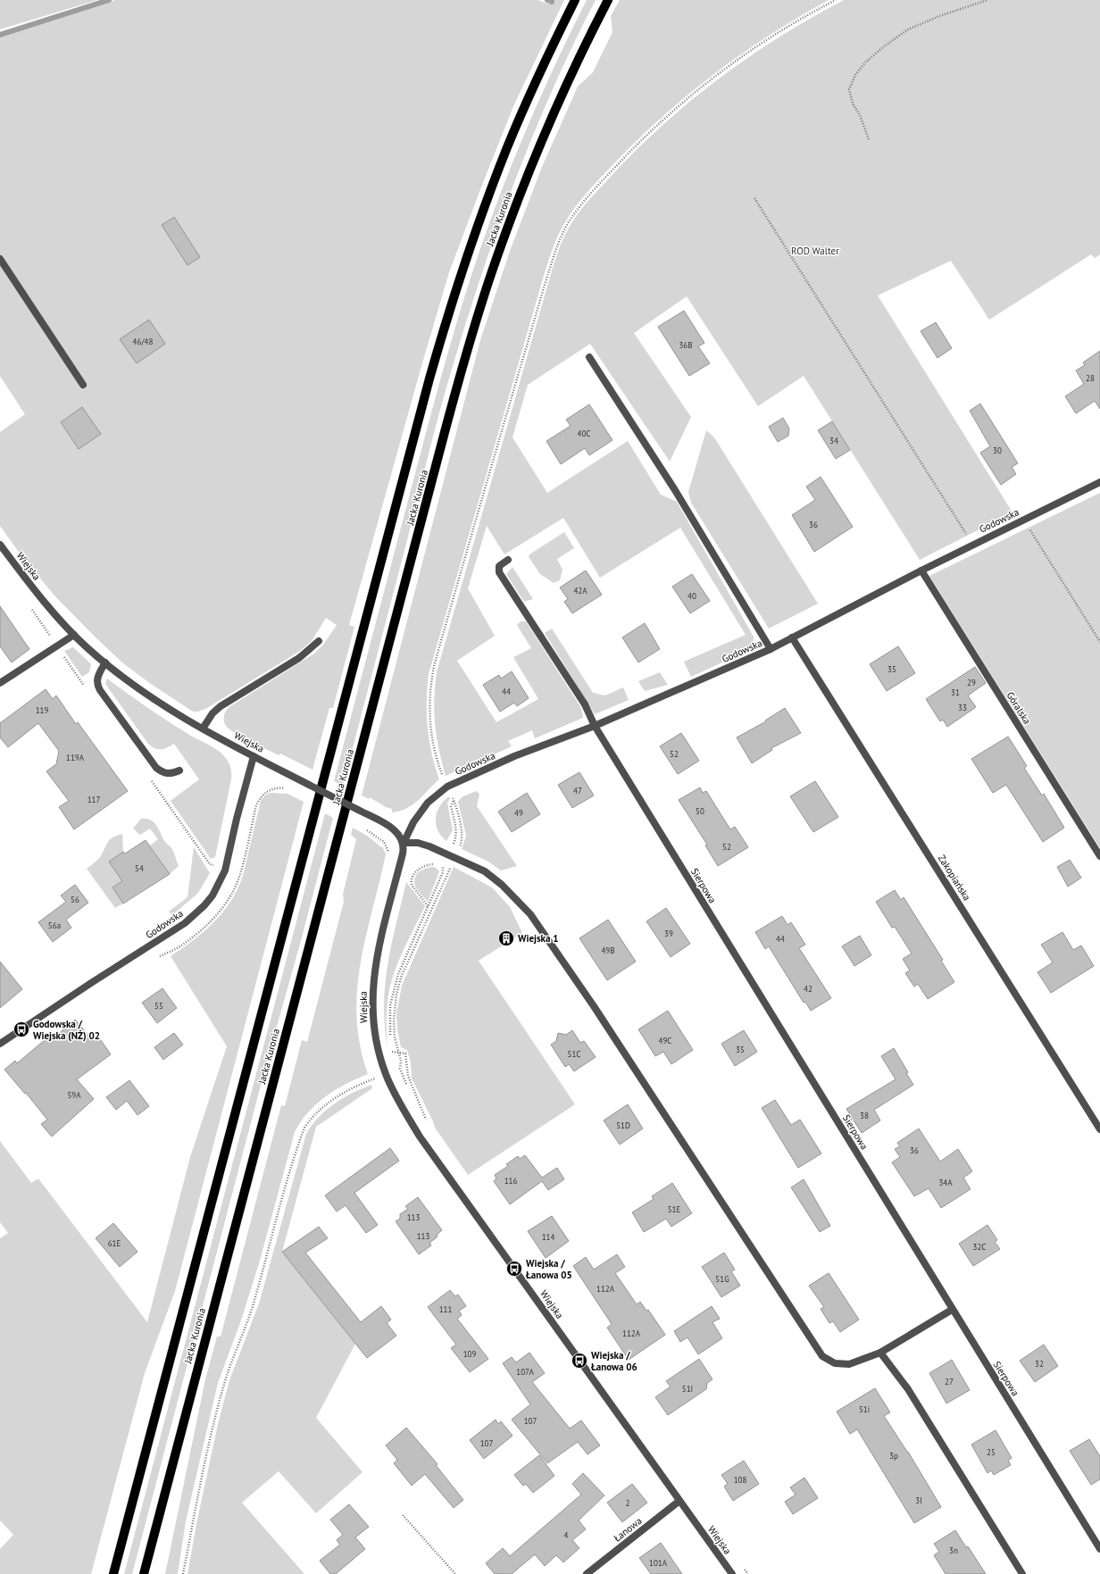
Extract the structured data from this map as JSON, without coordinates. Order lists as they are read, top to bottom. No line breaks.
{"streets":{"main road":["Jacka Kuronia"],"street":["Godowska","Wiejska","Góralska","Zakopiańska","Sierpowa","Łanowa"]},"crossings":[["Godowska","Wiejska"],["Godowska","Góralska"],["Godowska","Zakopiańska"],["Godowska","Sierpowa"],["Wiejska","Łanowa"]],"parks":["ROD Walter"],"places":{"building":["Wiejska 1"],"bus stop":["Godowska / Wiejska (NŻ) 02","Wiejska / Łanowa 05","Wiejska / Łanowa 06"]},"house_numbers":["46/48","36B","28","40C","34","30","36","42A","40","35","29","44","31","33","119","52","119A","47","117","50","49","52","54","56","56a","39","44","49B","42","55","49C","35","51C","59A","38","51D","36","116","34A","51E","113","113","114","61E","32C","51G","112A","111","112A","109","32","107A","27","51I","51i","107","107","25","3p","108","3I","2","4","3n","101A"]}
